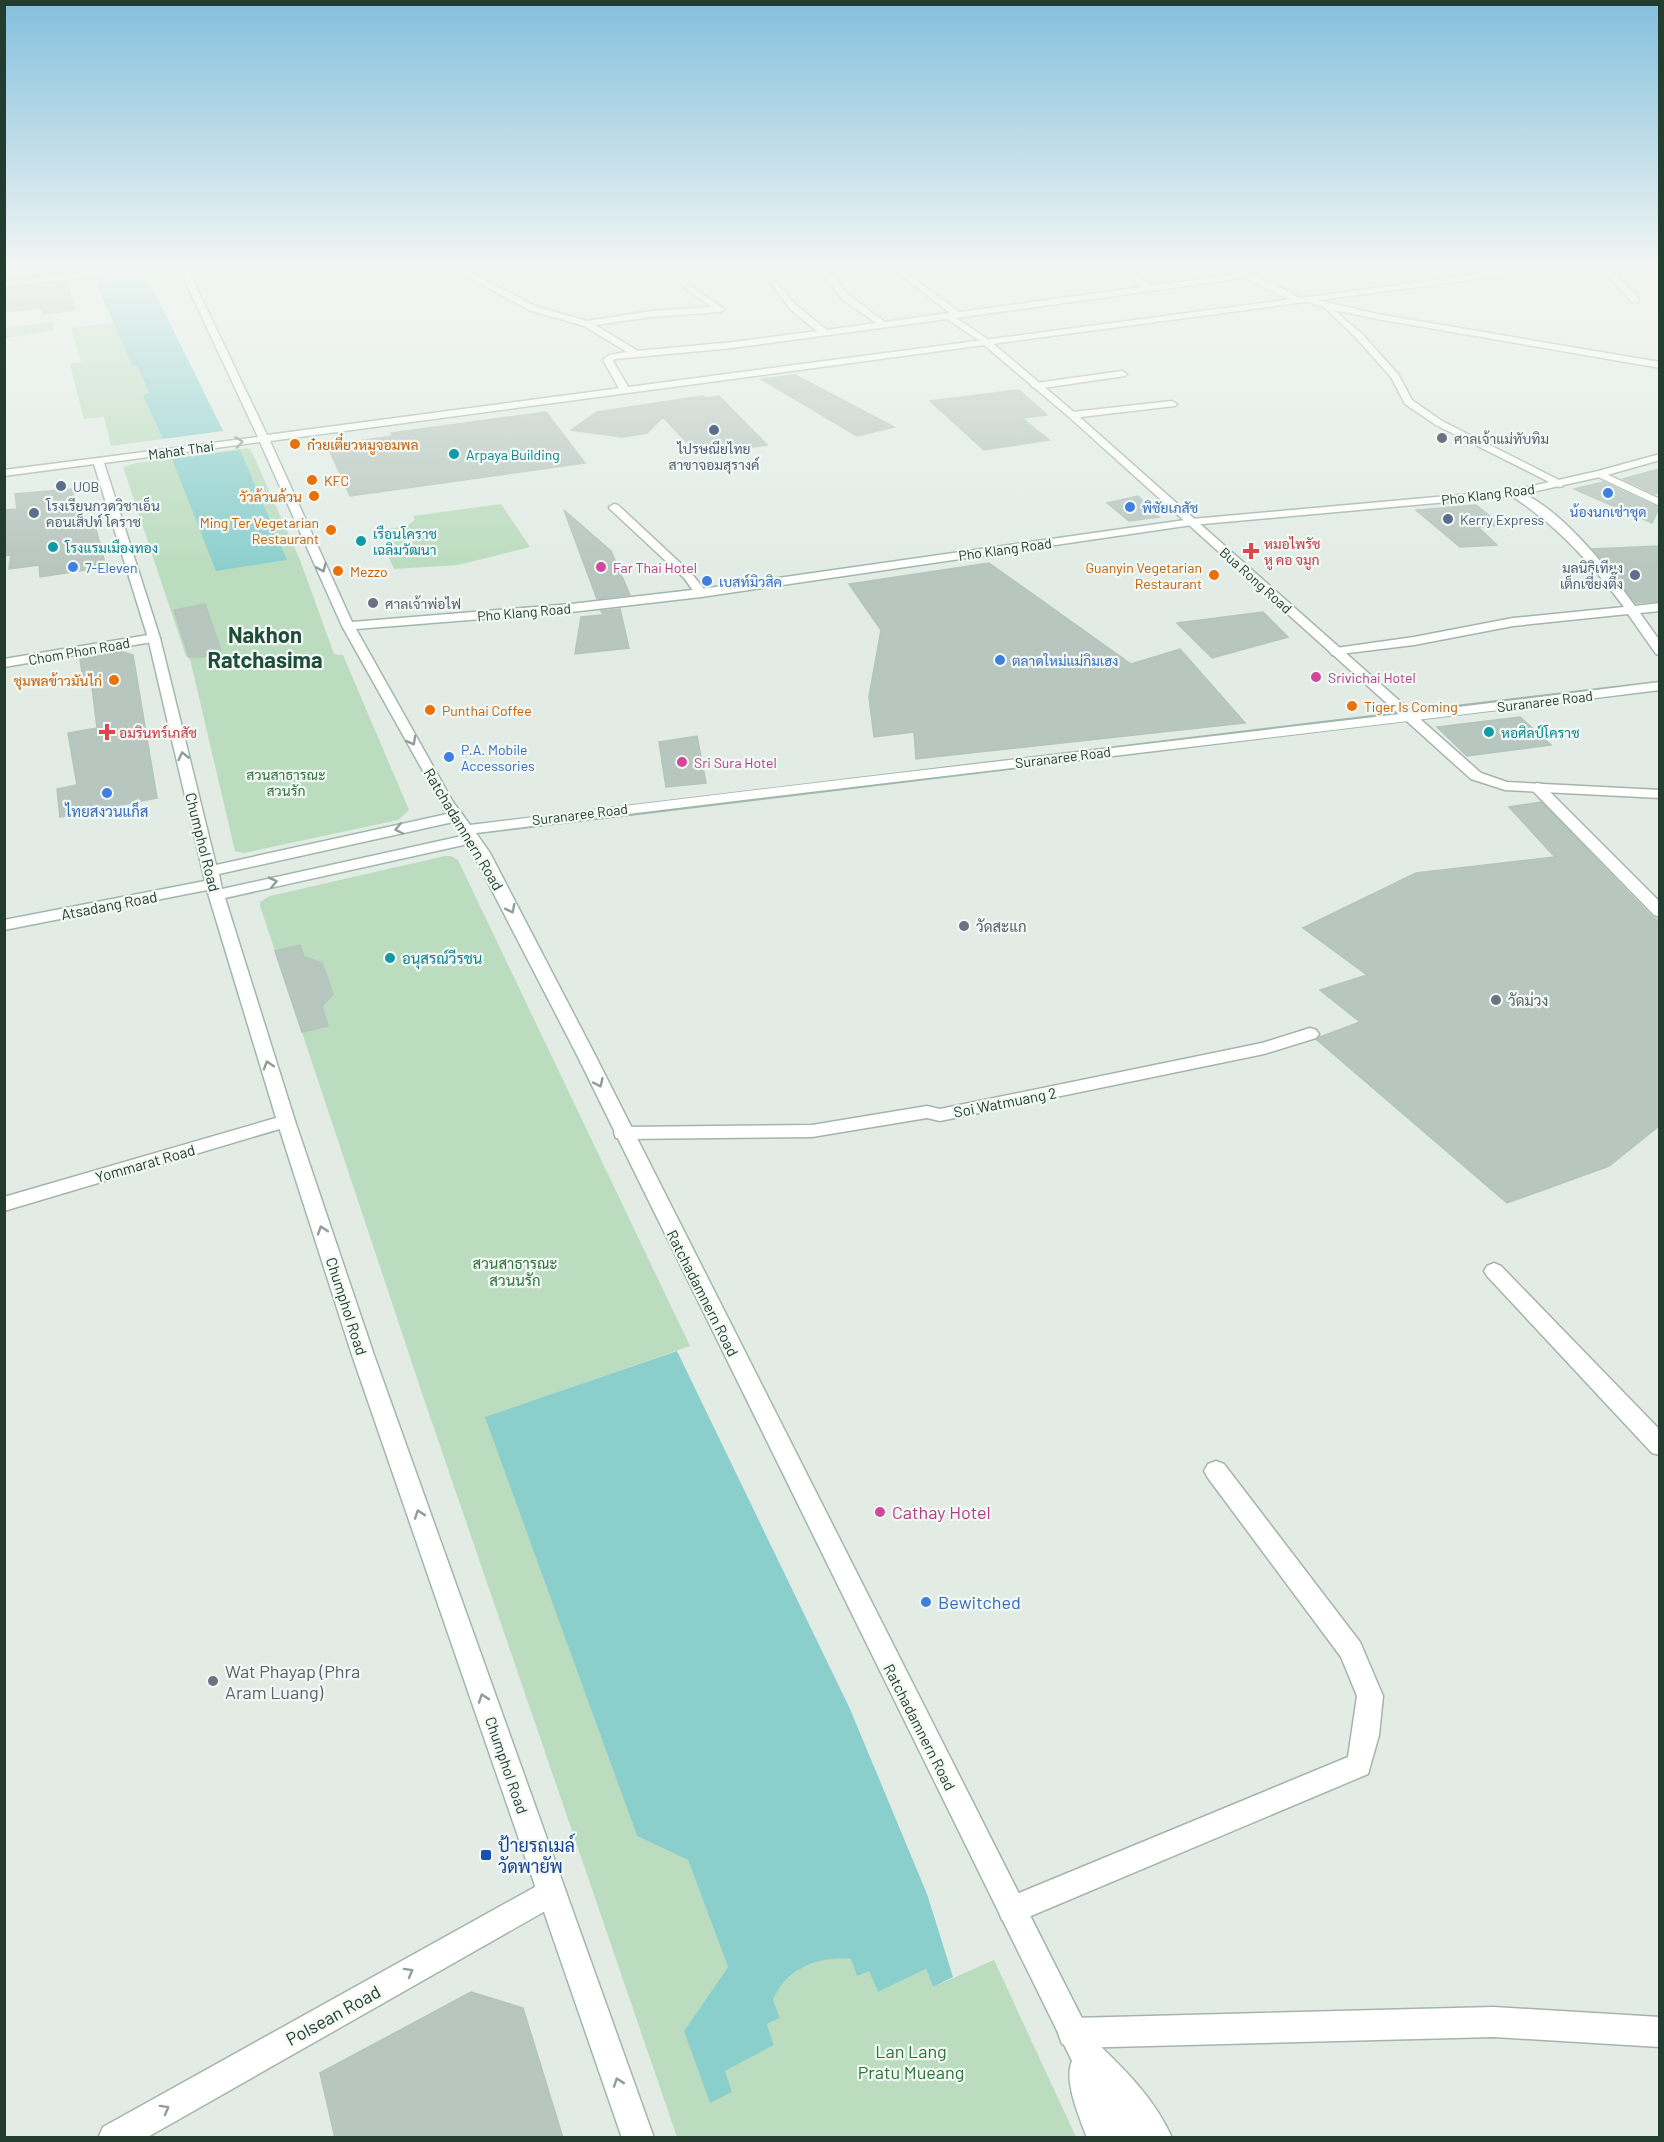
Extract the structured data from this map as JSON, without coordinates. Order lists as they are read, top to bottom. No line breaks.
{"streets":{"main road":["Mahat Thai","Pho Klang Road","Bua Rong Road","Chom Phon Road","Suranaree Road","Ratchadamnern Road","Chumphol Road","Atsadang Road","Soi Watmuang 2","Yommarat Road","Polsean Road"]},"crossings":[["Mahat Thai","Ratchadamnern Road"],["Mahat Thai","Chumphol Road"],["Pho Klang Road","Bua Rong Road"],["Pho Klang Road","Ratchadamnern Road"],["Bua Rong Road","Suranaree Road"],["Chom Phon Road","Chumphol Road"],["Suranaree Road","Ratchadamnern Road"],["Ratchadamnern Road","Soi Watmuang 2"],["Chumphol Road","Atsadang Road"],["Chumphol Road","Yommarat Road"],["Chumphol Road","Polsean Road"]],"one_way":["Ratchadamnern Road","Chumphol Road","Polsean Road"],"districts":["Nakhon Ratchasima"],"parks":["สวนสาธารณะ สวนรัก","สวนสาธารณะ สวนนรัก","Lan Lang Pratu Mueang"],"places":{"other":["ไปรษณียไทย สาขาจอมสุรางค์","ศาลเจ้าแม่ทับทิม","ก๋วยเตี๋ยวหมูจอมพล","Arpaya Building","KFC","UOB","น้องนกเช่าชุด","วัวล้วนล้วน","พิชัยเภสัช","โรงเรียนกวดวิชาเอ็น คอนเส็ปท์ โคราช","Kerry Express","Ming Ter Vegetarian Restaurant","เรือนโคราช เฉลิมวัฒนา","โรงแรมเมืองทอง","7-Eleven","Far Thai Hotel","Mezzo","Guanyin Vegetarian Restaurant","มูลนิธิเทียง เต็กเซี่ยงตึ๊ง","เบสท์มิวสิค","ศาลเจ้าพ่อไฟ","ตลาดใหม่แม่กิมเฮง","Srivichai Hotel","ชุมพลข้าวมันไก่","Tiger Is Coming","Punthai Coffee","หอศิลป์โคราช","P.A. Mobile Accessories","Sri Sura Hotel","ไทยสงวนแก็ส","วัดสะแก","อนุสรณ์วีรชน","วัดม่วง","Cathay Hotel","Bewitched","Wat Phayap (Phra Aram Luang)"],"health":["หมอไพรัช หู คอ จมูก","อมรินทร์เภสัช"],"transit":["ป้ายรถเมล์ วัดพายัพ"]}}
